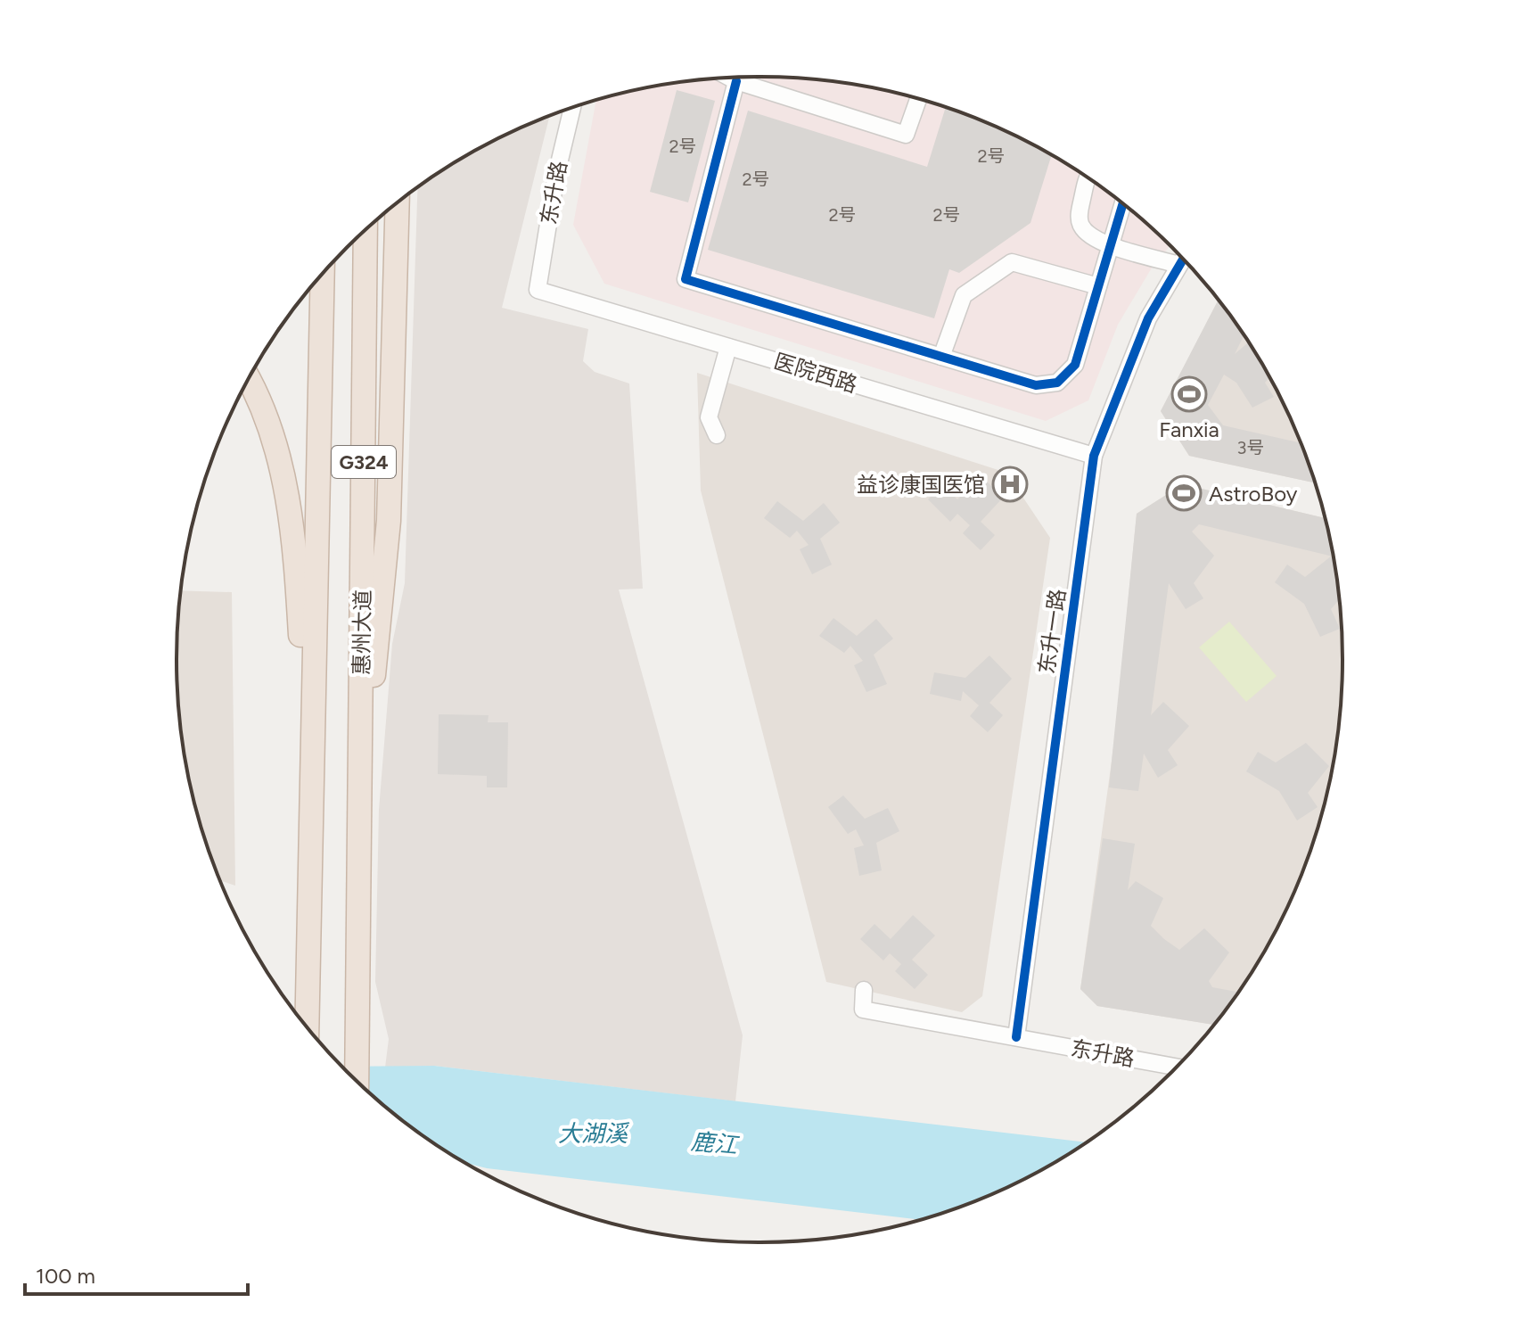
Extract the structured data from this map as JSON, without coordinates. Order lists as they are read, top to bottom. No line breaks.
{"streets":{"highway":["G324","惠州大道"],"street":["东升路","医院西路","东升一路"]},"crossings":[["东升路","医院西路"],["东升路","东升一路"],["医院西路","东升一路"]],"water":["大湖溪","鹿江"],"places":{"sports":["Fanxia","AstroBoy"],"hospital":["益诊康国医馆"]},"house_numbers":["2号","2号","2号","2号","2号","3号"],"scale_bar":"100 m"}
